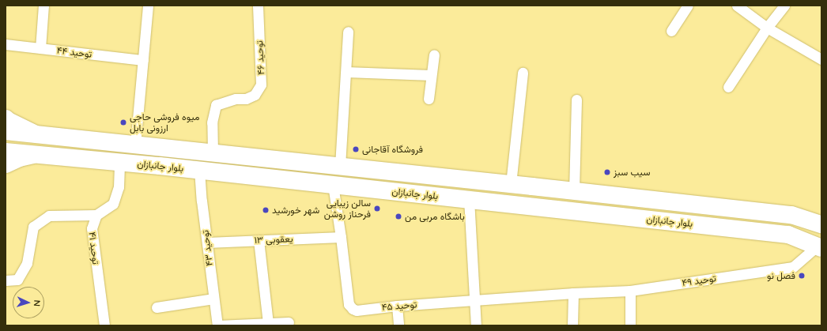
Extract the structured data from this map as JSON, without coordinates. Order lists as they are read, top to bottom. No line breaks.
{"streets":{"highway":["بلوار جانبازان"],"street":["توحید ۴۴","توحید ۴۶","یعقوبی ۱۳","توحید ۴۱","توحید ۴۳","توحید ۴۹","توحید ۴۵"]},"crossings":[["توحید ۴۶","بلوار جانبازان"],["بلوار جانبازان","توحید ۴۳"],["بلوار جانبازان","توحید ۴۹"],["بلوار جانبازان","توحید ۴۵"],["یعقوبی ۱۳","توحید ۴۳"],["یعقوبی ۱۳","توحید ۴۵"],["توحید ۴۹","توحید ۴۵"]],"places":["میوه فروشی حاجی ارزونی بابل","فروشگاه آقاجانی","سیب سبز","سالن زیبایی فرحناز روشن","شهر خورشید","باشگاه مربی من","فصل نو"],"north":"right"}
